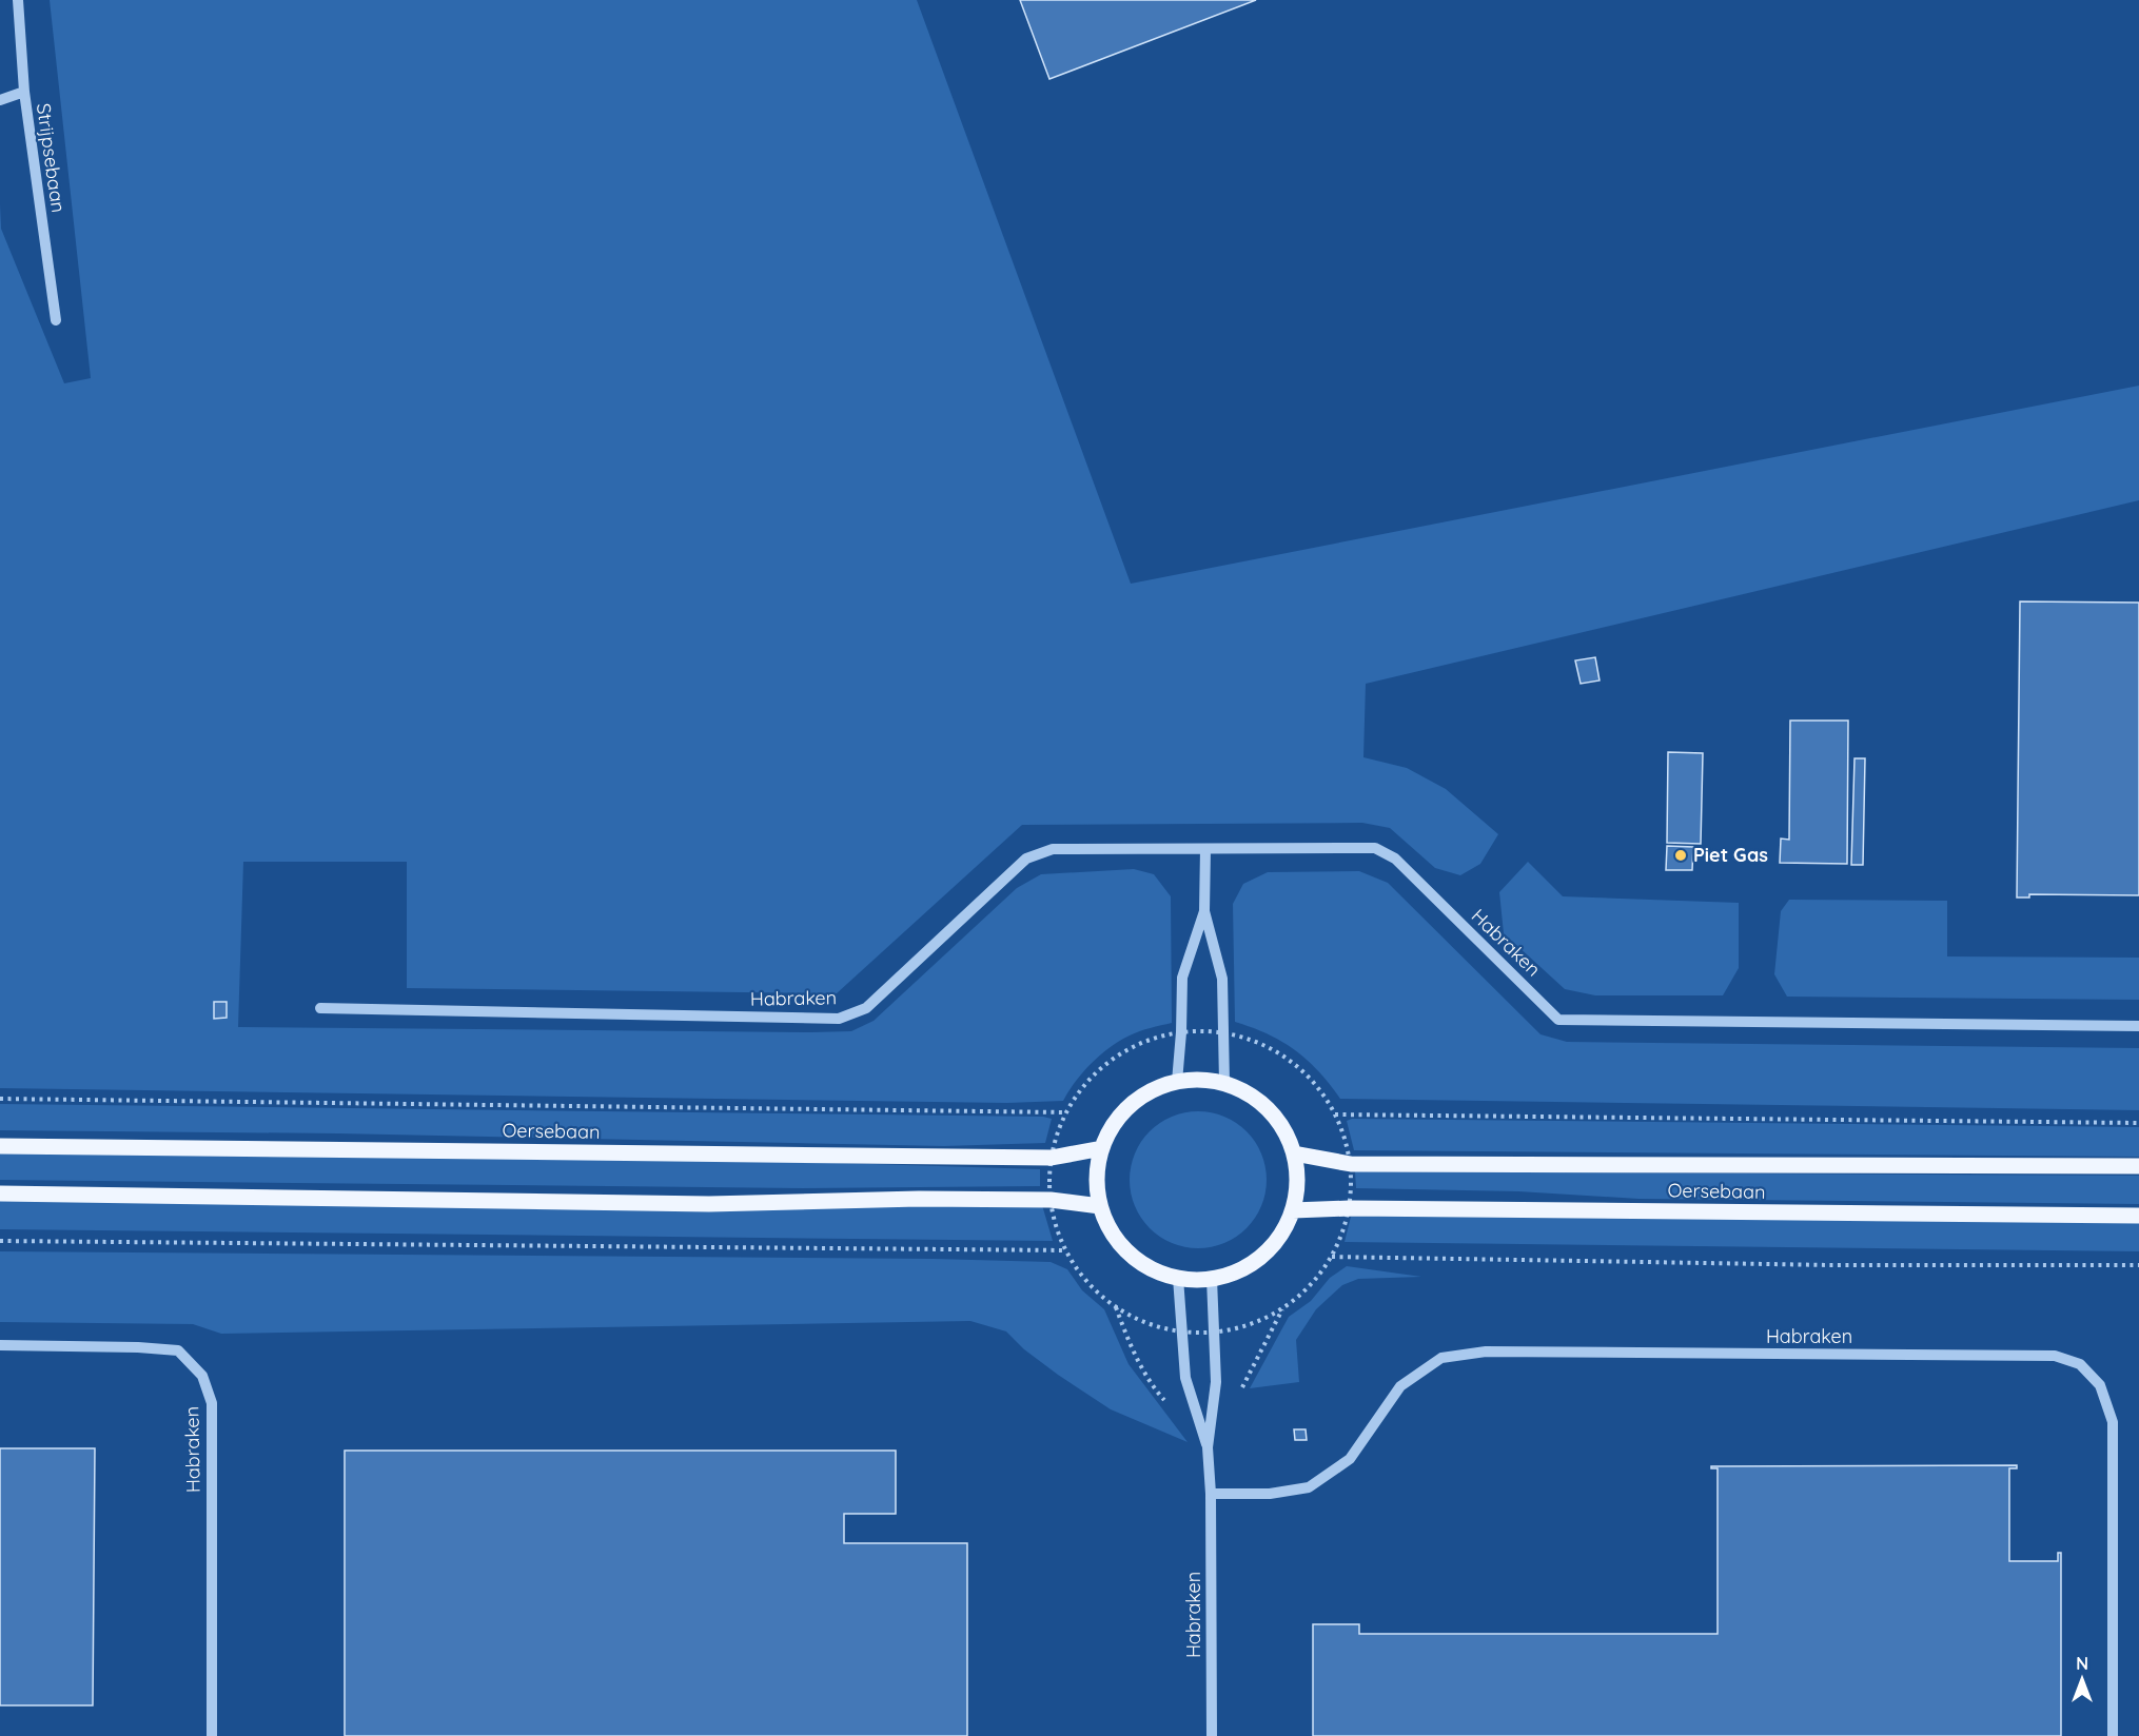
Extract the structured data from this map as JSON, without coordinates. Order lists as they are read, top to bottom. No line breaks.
{"streets":{"main road":["Oersebaan"],"street":["Strijpsebaan","Habraken"]},"crossings":[["Habraken","Oersebaan"]],"places":["Piet Gas"],"north":"top"}
